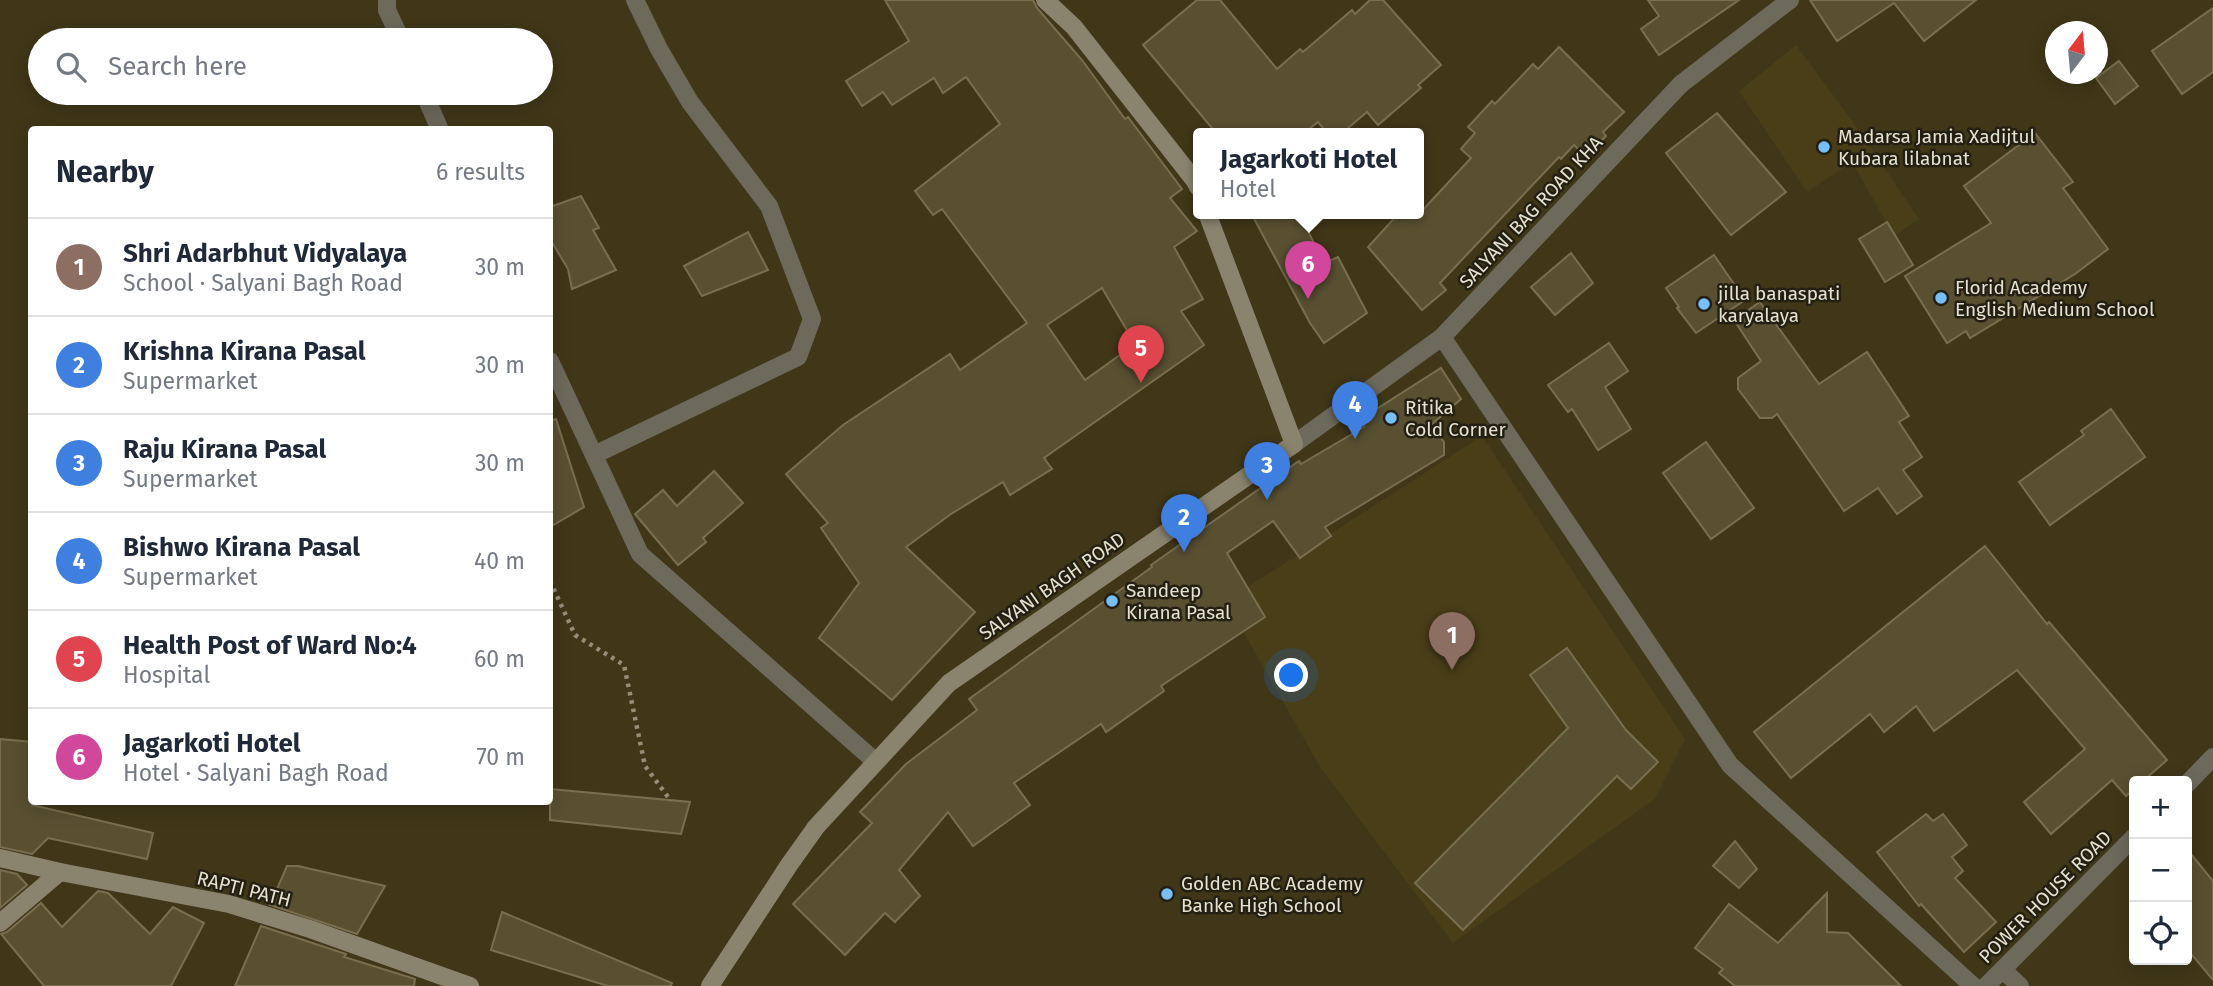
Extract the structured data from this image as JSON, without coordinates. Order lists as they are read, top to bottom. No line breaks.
{"streets":{"street":["SALYANI BAG ROAD KHA","SALYANI BAGH ROAD","RAPTI PATH","POWER HOUSE ROAD"]},"crossings":[["SALYANI BAG ROAD KHA","SALYANI BAGH ROAD"]],"places":["Madarsa Jamia Xadijtul Kubara lilabnat","Florid Academy English Medium School","jilla banaspati karyalaya","Ritika Cold Corner","Sandeep Kirana Pasal","Golden ABC Academy Banke High School"],"north":"top","page":{"search":"Search here","heading":["Nearby","6 results"],"popup":["Jagarkoti Hotel","Hotel"],"list":[{"mark":"1","name":"Shri Adarbhut Vidyalaya","note":"School · Salyani Bagh Road","value":"30 m"},{"mark":"2","name":"Krishna Kirana Pasal","note":"Supermarket","value":"30 m"},{"mark":"3","name":"Raju Kirana Pasal","note":"Supermarket","value":"30 m"},{"mark":"4","name":"Bishwo Kirana Pasal","note":"Supermarket","value":"40 m"},{"mark":"5","name":"Health Post of Ward No:4","note":"Hospital","value":"60 m"},{"mark":"6","name":"Jagarkoti Hotel","note":"Hotel · Salyani Bagh Road","value":"70 m"}],"pins":["6","5","4","3","2","1"],"map_buttons":["+","−"]}}
